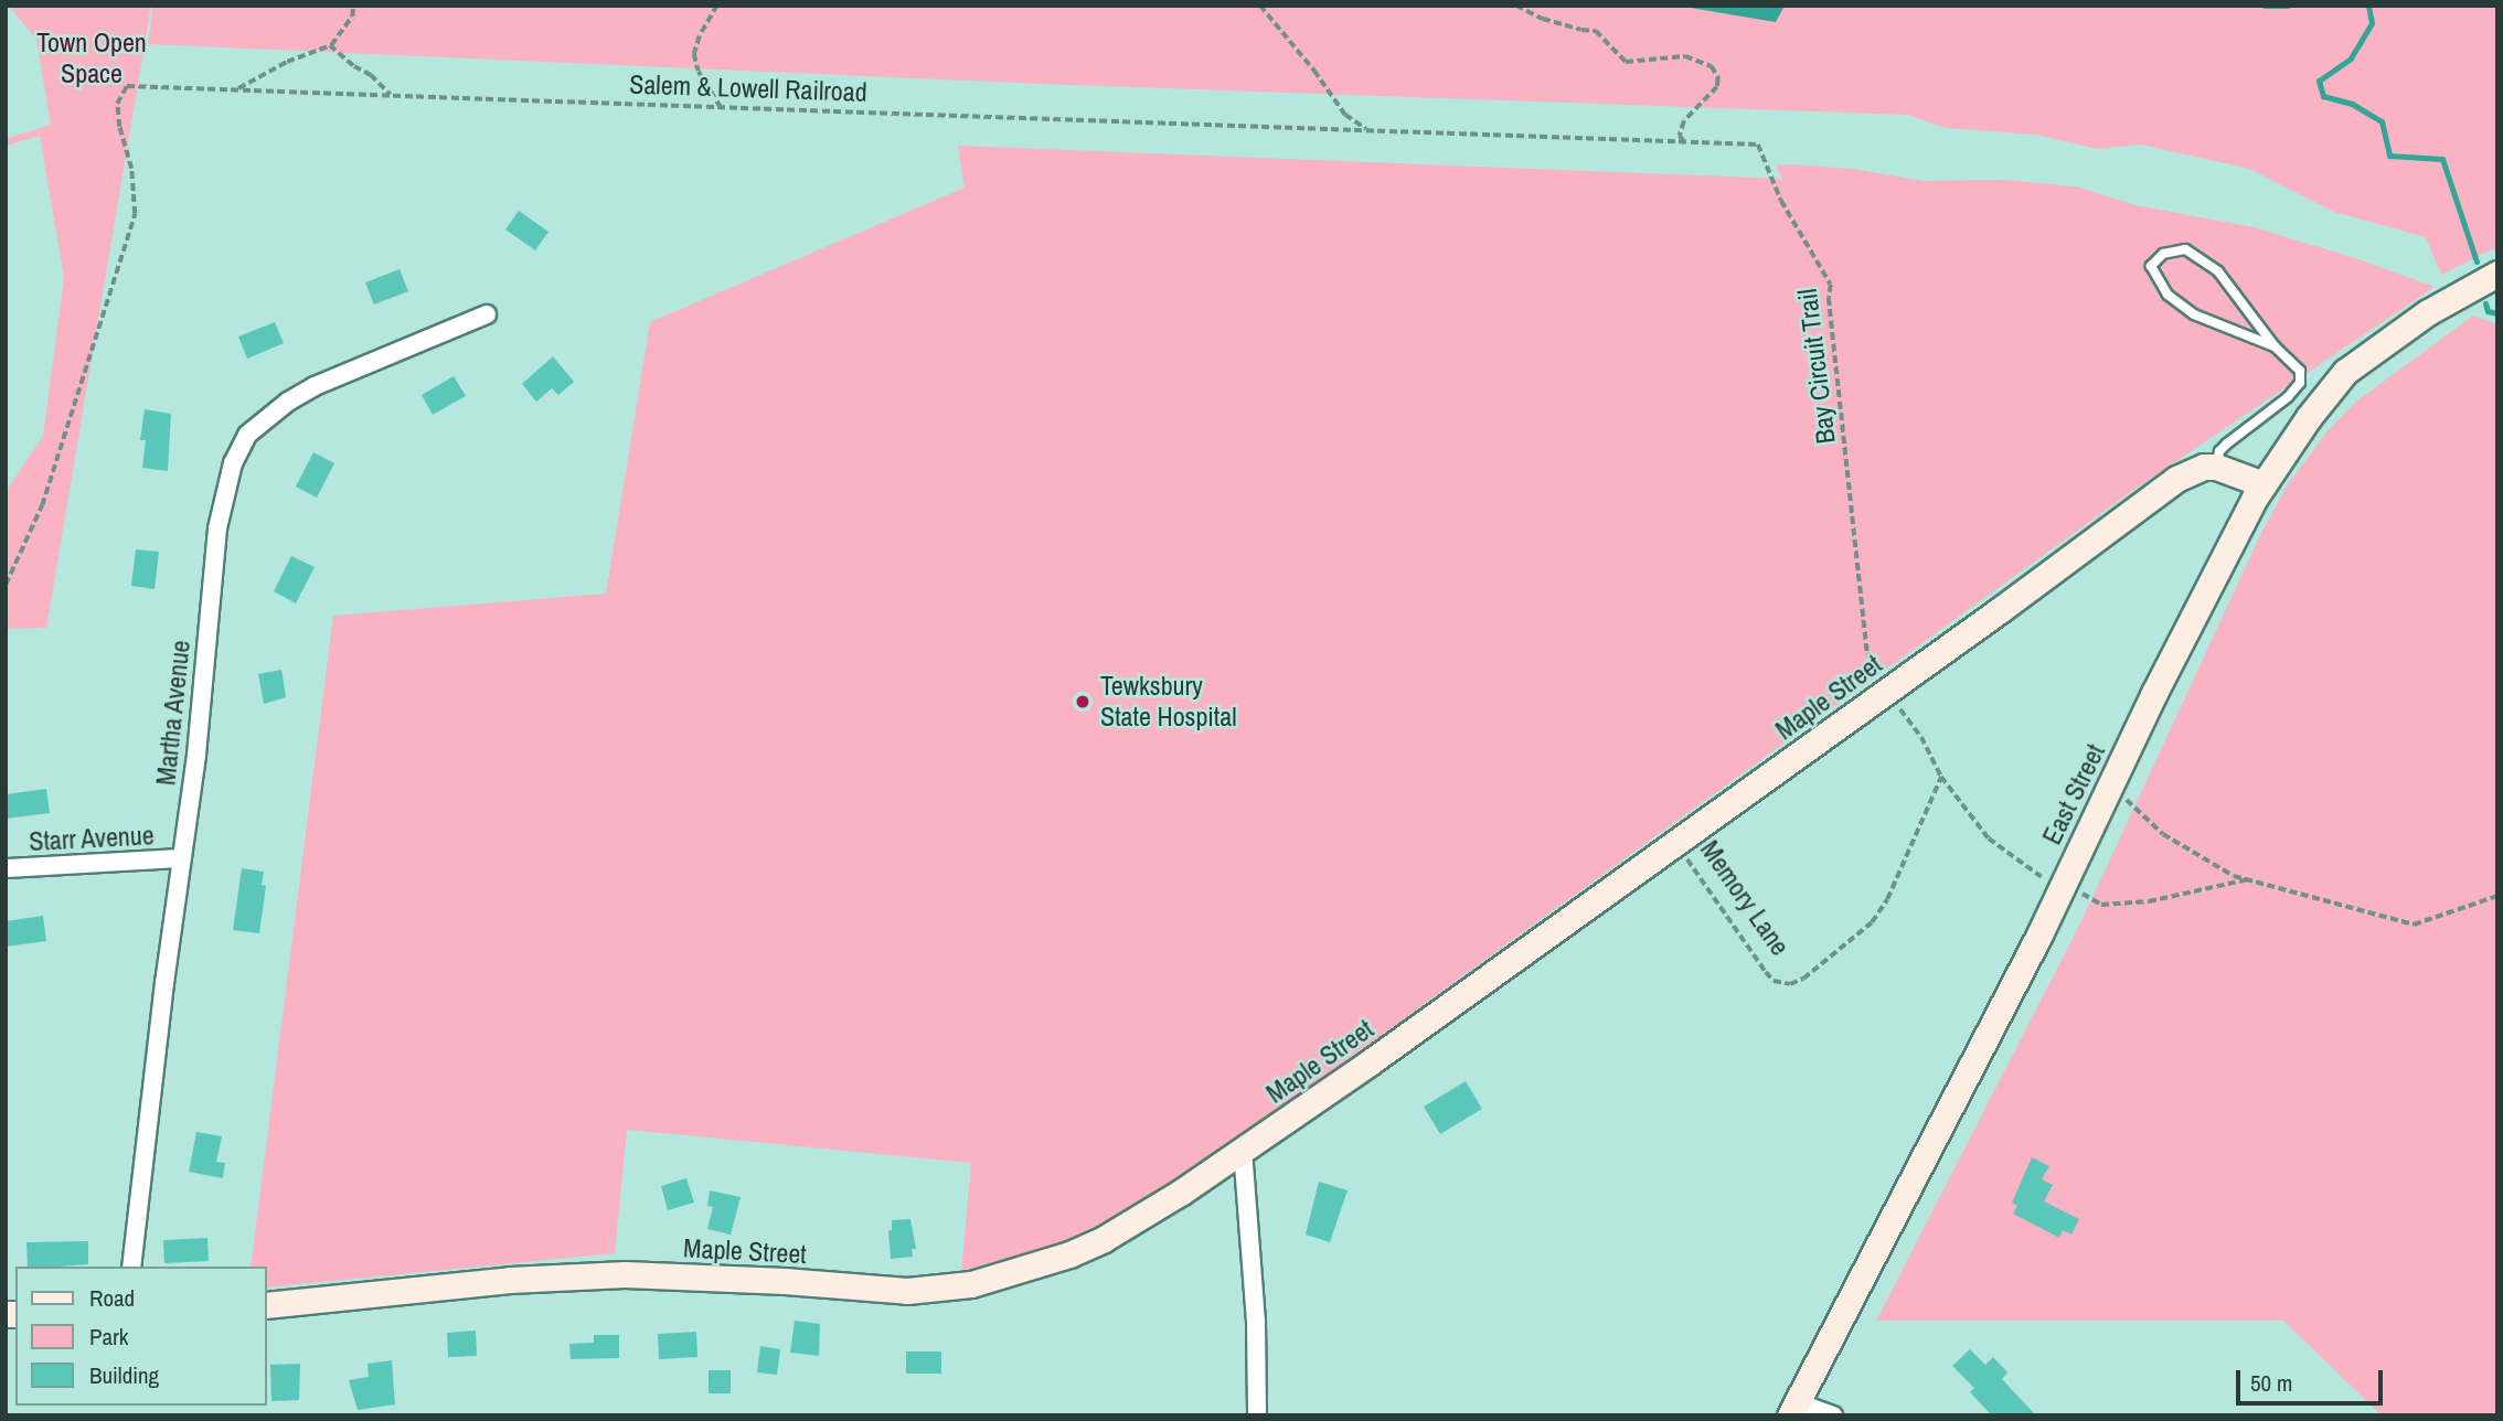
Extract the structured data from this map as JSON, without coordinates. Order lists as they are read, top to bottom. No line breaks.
{"streets":{"street":["Maple Street","Martha Avenue","East Street","Starr Avenue"],"path":["Salem & Lowell Railroad","Bay Circuit Trail","Memory Lane"]},"crossings":[["Salem & Lowell Railroad","Bay Circuit Trail"],["Bay Circuit Trail","Maple Street"],["Bay Circuit Trail","East Street"],["Bay Circuit Trail","Memory Lane"],["Maple Street","Memory Lane"],["Martha Avenue","Starr Avenue"]],"parks":["Town Open Space"],"places":["Tewksbury State Hospital"],"legend":["Road","Park","Building"],"scale_bar":"50 m"}
